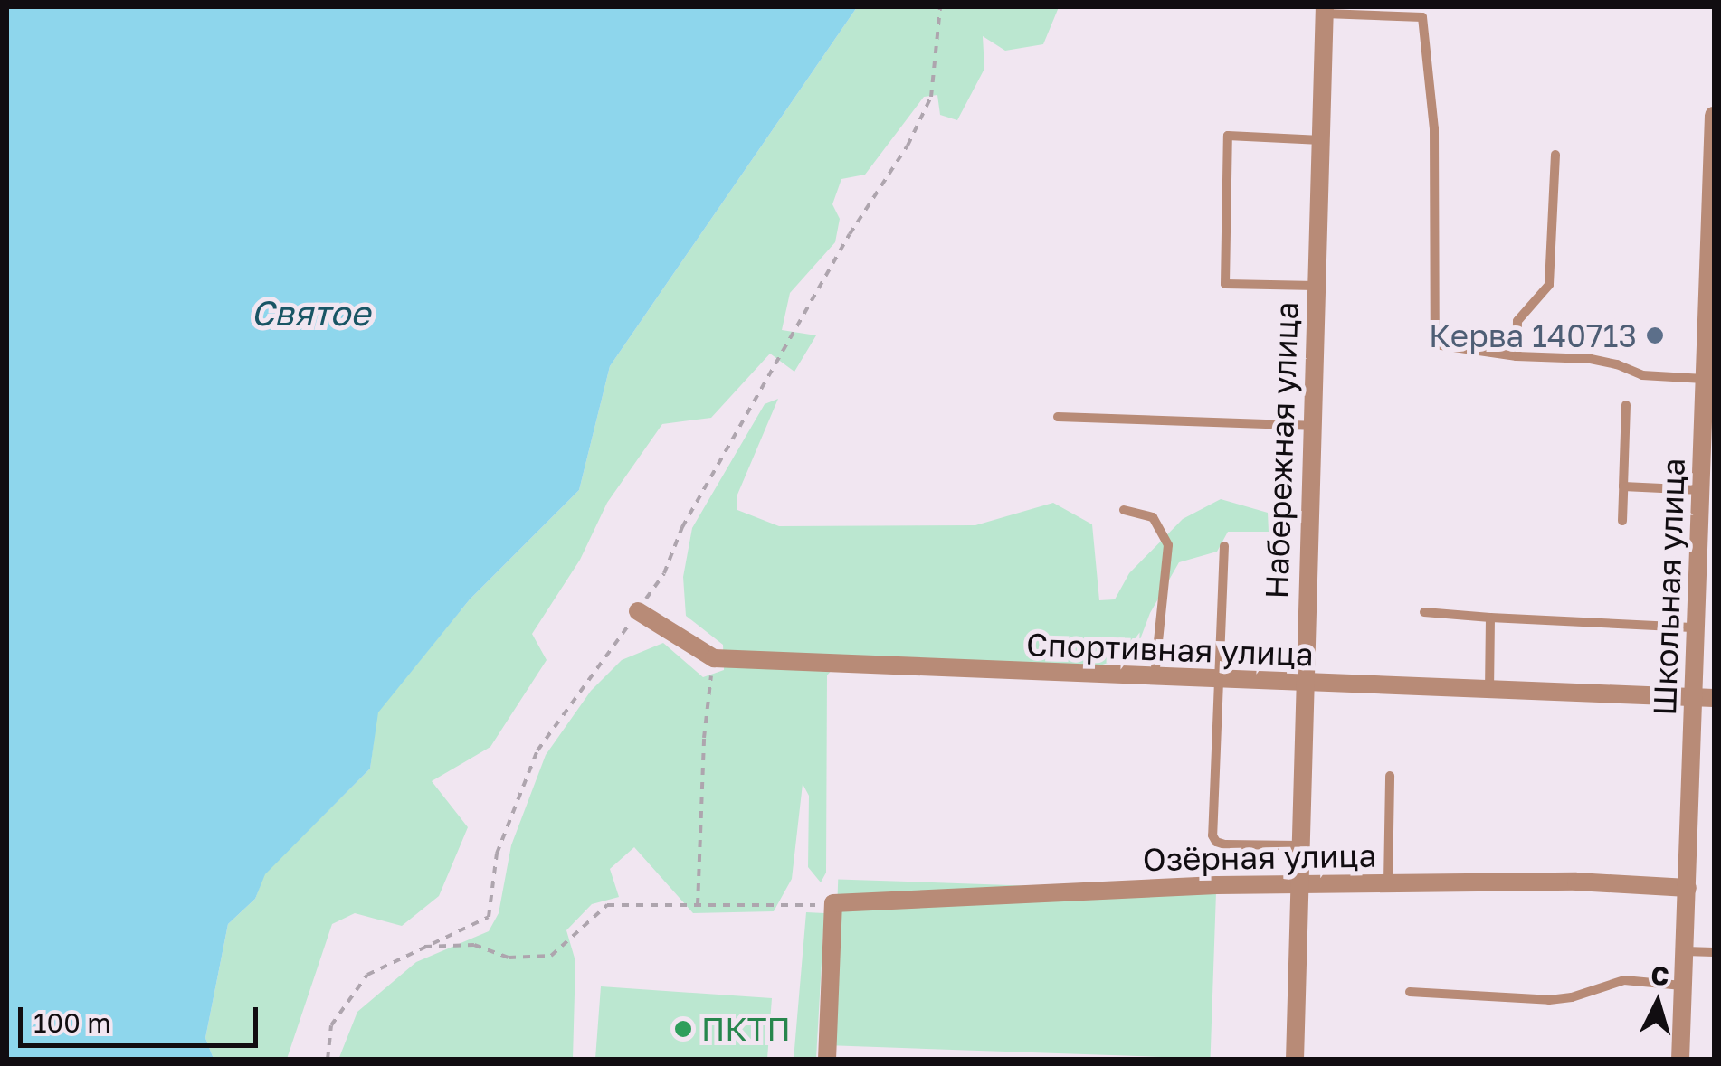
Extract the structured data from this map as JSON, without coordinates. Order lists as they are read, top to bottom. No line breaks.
{"streets":{"street":["Набережная улица","Школьная улица","Спортивная улица","Озёрная улица"]},"crossings":[["Набережная улица","Спортивная улица"],["Набережная улица","Озёрная улица"],["Школьная улица","Спортивная улица"],["Школьная улица","Озёрная улица"]],"water":["Святое"],"places":["Керва 140713","ПКТП"],"scale_bar":"100 m","north":"top"}
